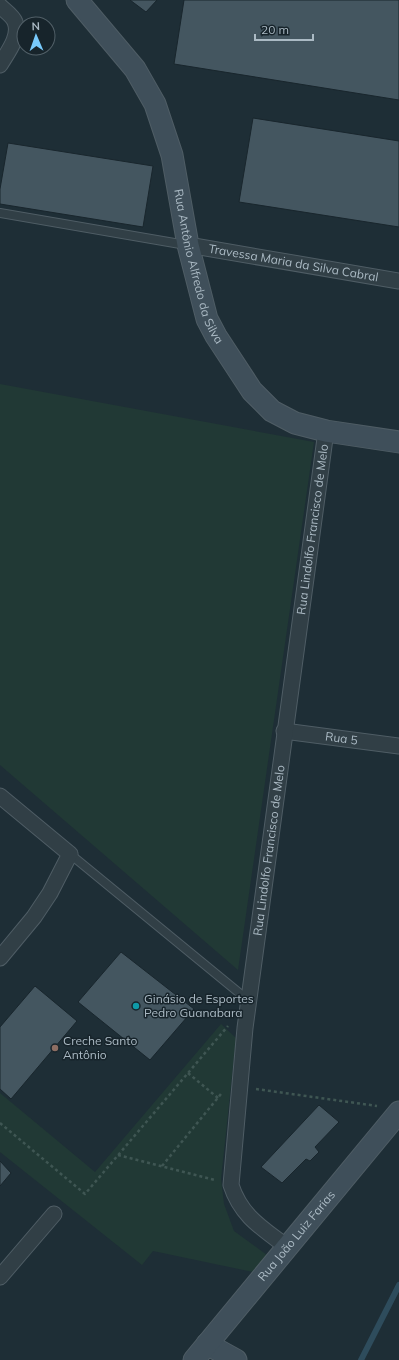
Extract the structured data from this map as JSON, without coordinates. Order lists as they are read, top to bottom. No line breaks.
{"streets":{"street":["Travessa Maria da Silva Cabral","Rua Antônio Alfredo da Silva","Rua Lindolfo Francisco de Melo","Rua 5","Rua João Luiz Farias"]},"crossings":[["Travessa Maria da Silva Cabral","Rua Antônio Alfredo da Silva"],["Rua Antônio Alfredo da Silva","Rua Lindolfo Francisco de Melo"],["Rua Lindolfo Francisco de Melo","Rua 5"],["Rua Lindolfo Francisco de Melo","Rua João Luiz Farias"]],"places":["Ginásio de Esportes Pedro Guanabara","Creche Santo Antônio"],"scale_bar":"20 m","north":"top"}
